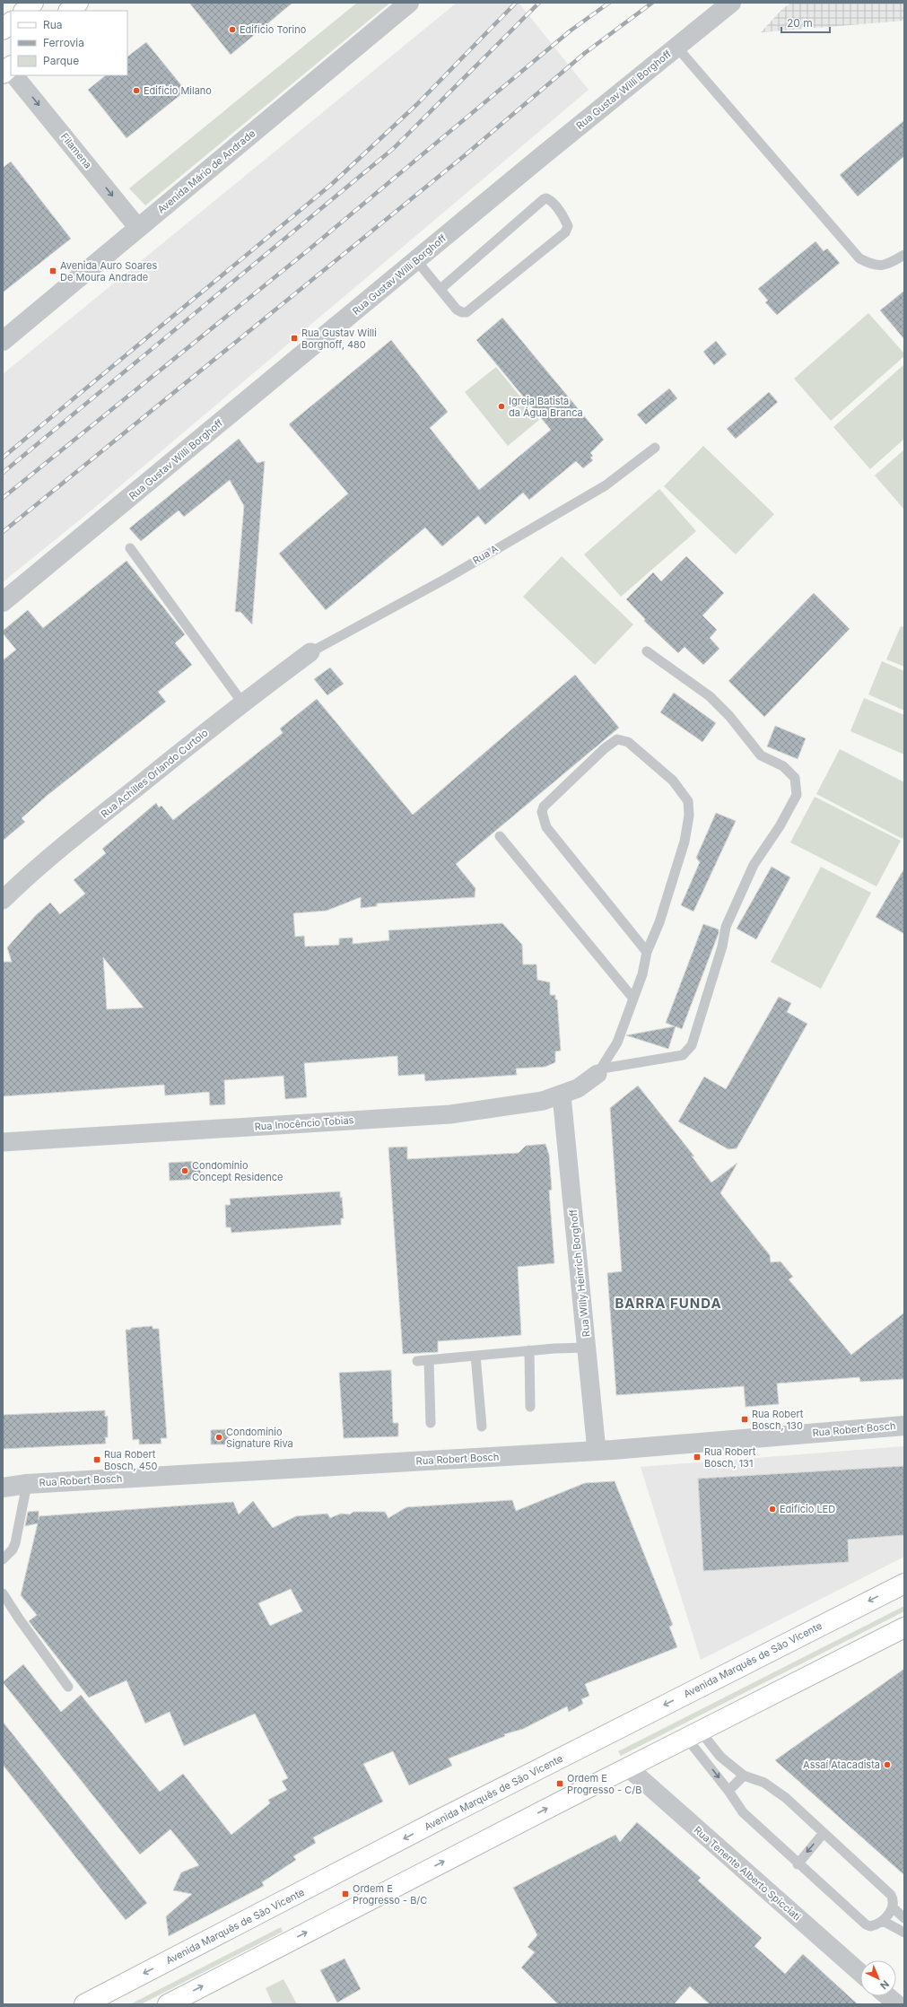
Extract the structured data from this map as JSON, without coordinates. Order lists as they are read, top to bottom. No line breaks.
{"streets":{"main road":["Avenida Marquês de São Vicente"],"street":["Rua Gustav Willi Borghoff","Filamena","Avenida Mário de Andrade","Rua Achilles Orlando Curtolo","Rua Inocêncio Tobias","Rua Willy Heinrich Borghoff","Rua Robert Bosch","Rua Tenente Alberto Spicciati"],"lane":["Rua A"]},"crossings":[["Filamena","Avenida Mário de Andrade"],["Rua A","Rua Achilles Orlando Curtolo"],["Rua Inocêncio Tobias","Rua Willy Heinrich Borghoff"],["Rua Willy Heinrich Borghoff","Rua Robert Bosch"]],"one_way":["Filamena"],"districts":["BARRA FUNDA"],"places":{"other":["Edifício Torino","Edifício Milano","Igreja Batista da Água Branca","Condomínio Concept Residence","Condomínio Signature Riva","Edifício LED","Assaí Atacadista"],"transit":["Avenida Auro Soares De Moura Andrade","Rua Gustav Willi Borghoff, 480","Rua Robert Bosch, 130","Rua Robert Bosch, 131","Rua Robert Bosch, 450","Ordem E Progresso - C/B","Ordem E Progresso - B/C"]},"legend":["Rua","Ferrovia","Parque"],"scale_bar":"20 m","north":"bottom right"}
